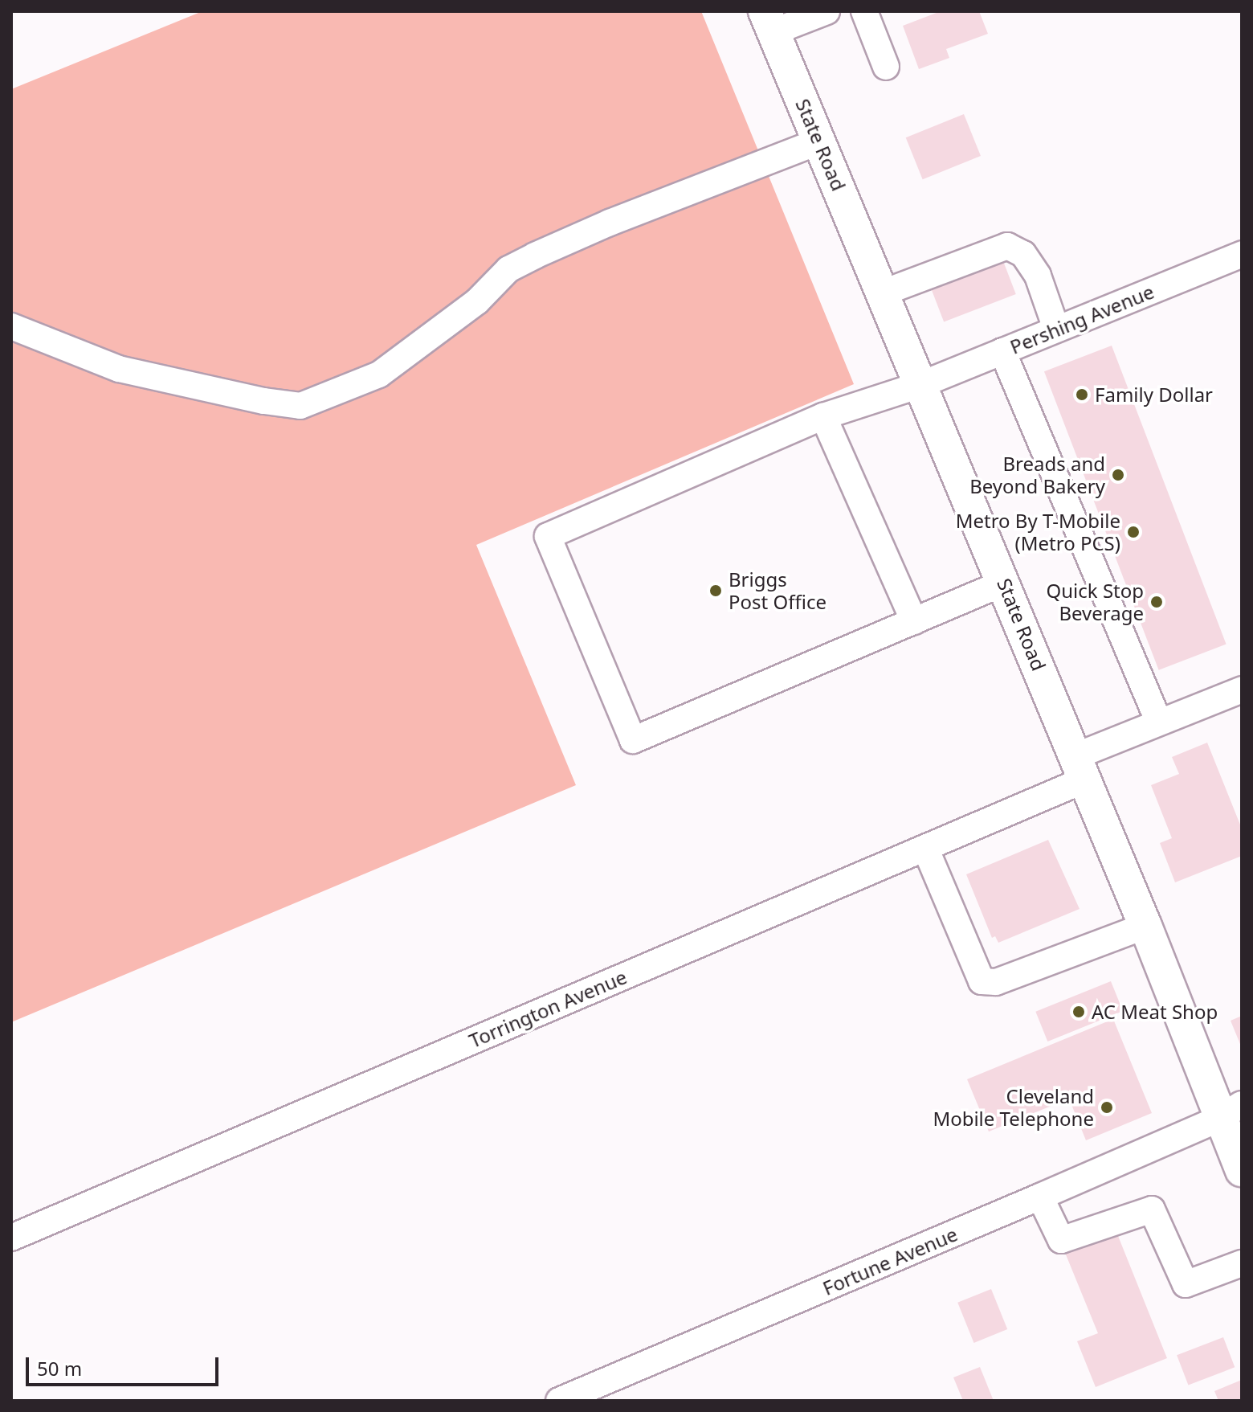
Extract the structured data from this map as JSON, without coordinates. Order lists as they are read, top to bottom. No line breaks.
{"streets":{"main road":["State Road"],"street":["Pershing Avenue","Torrington Avenue","Fortune Avenue"]},"crossings":[["State Road","Pershing Avenue"],["State Road","Torrington Avenue"],["State Road","Fortune Avenue"]],"places":["Family Dollar","Breads and Beyond Bakery","Metro By T-Mobile (Metro PCS)","Briggs Post Office","Quick Stop Beverage","AC Meat Shop","Cleveland Mobile Telephone"],"scale_bar":"50 m"}
